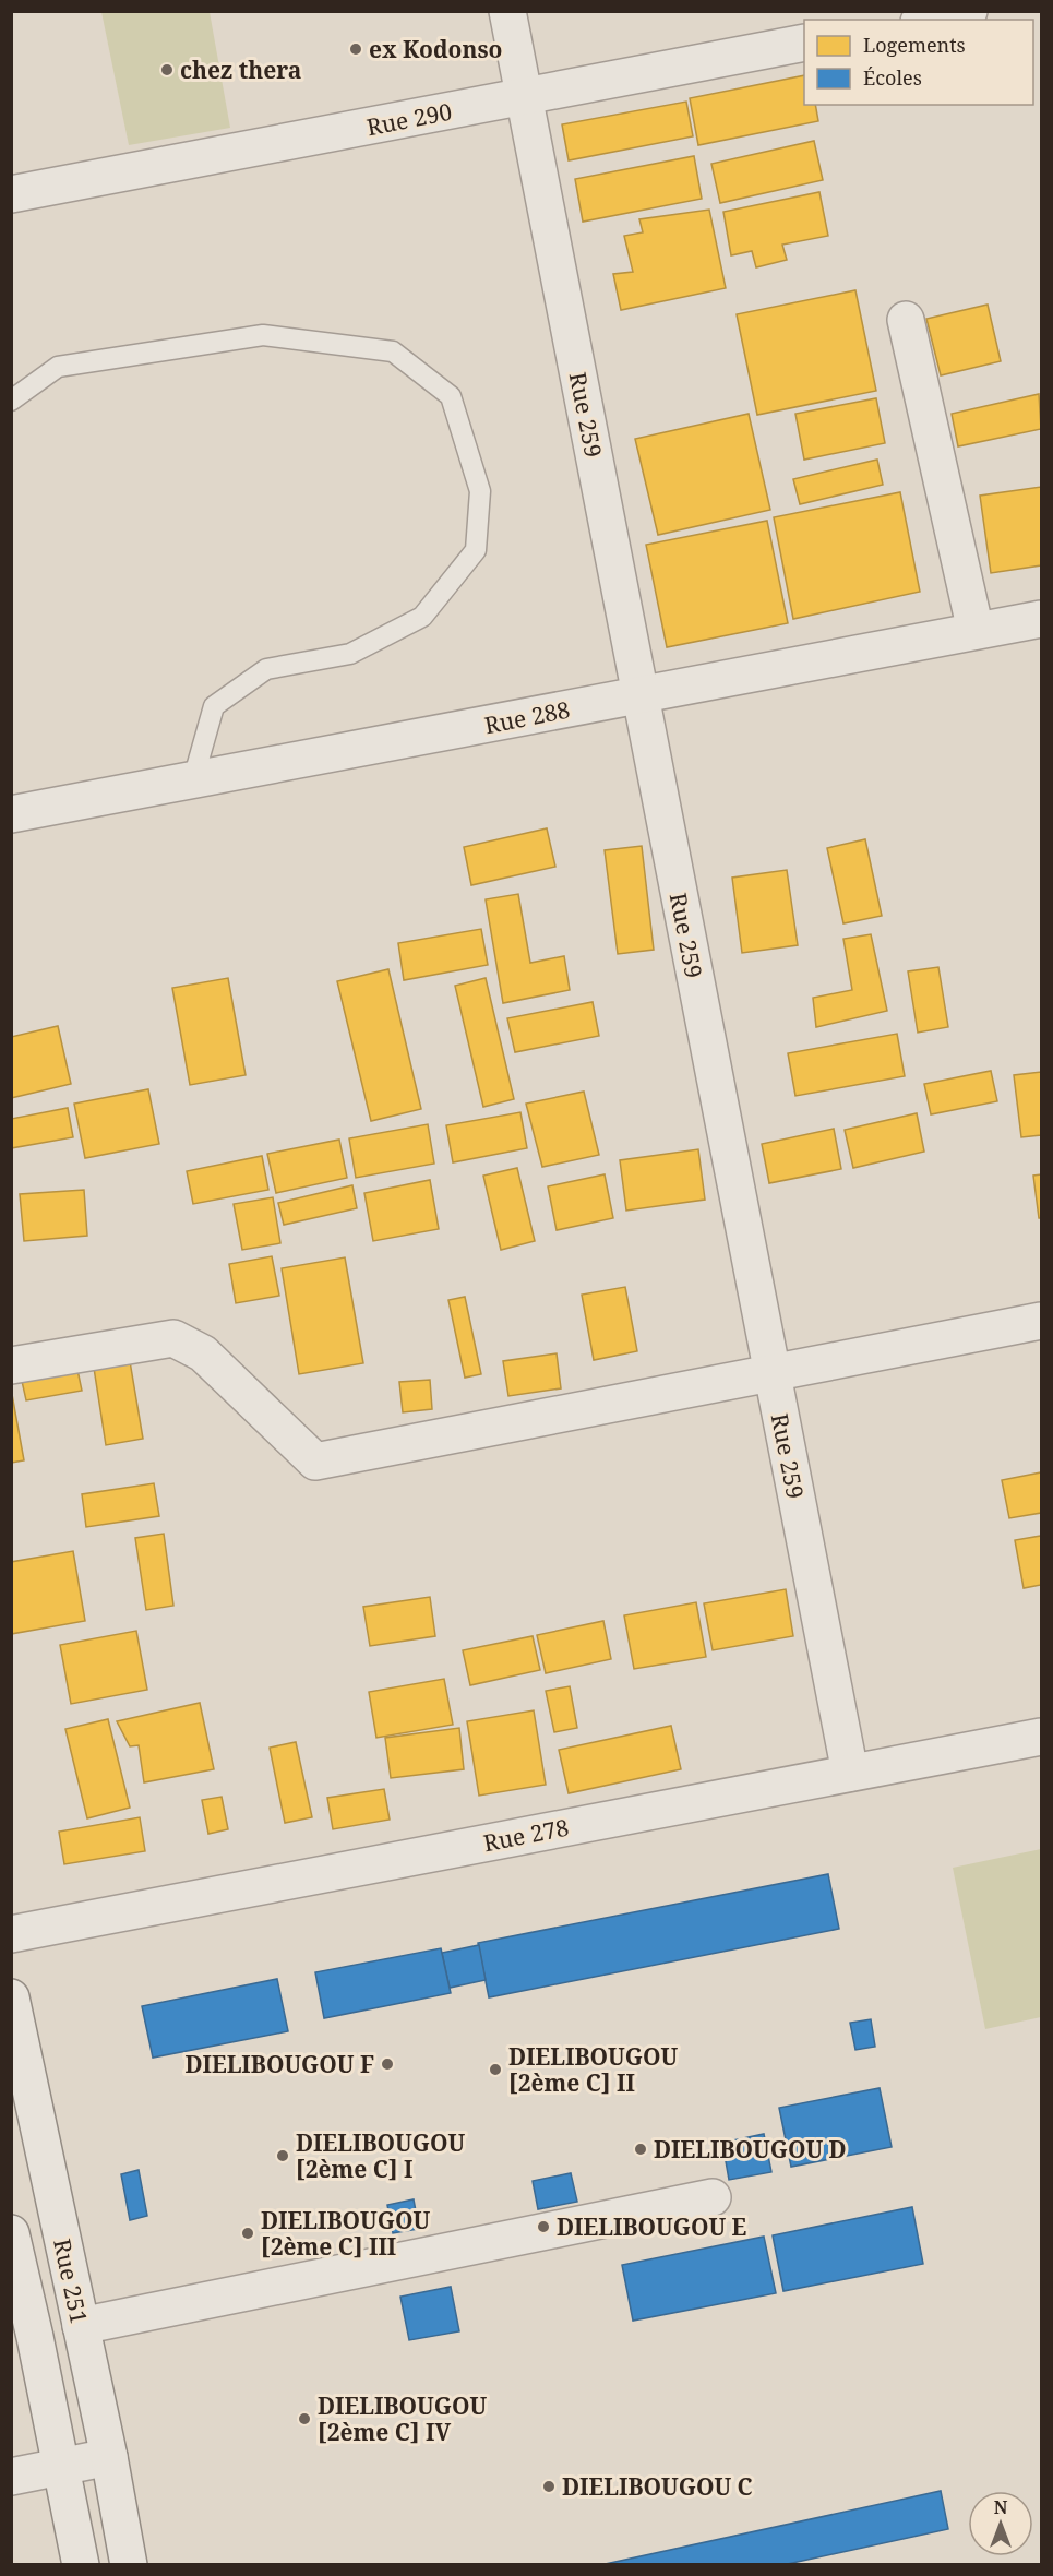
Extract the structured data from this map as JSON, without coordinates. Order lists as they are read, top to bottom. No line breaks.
{"streets":{"street":["Rue 290","Rue 259","Rue 288","Rue 278","Rue 251"]},"crossings":[["Rue 290","Rue 259"],["Rue 259","Rue 288"],["Rue 259","Rue 278"]],"places":["ex Kodonso","chez thera","DIELIBOUGOU F","DIELIBOUGOU [2ème C] II","DIELIBOUGOU D","DIELIBOUGOU [2ème C] I","DIELIBOUGOU E","DIELIBOUGOU [2ème C] III","DIELIBOUGOU [2ème C] IV","DIELIBOUGOU C"],"legend":["Logements","Écoles"],"north":"top"}
